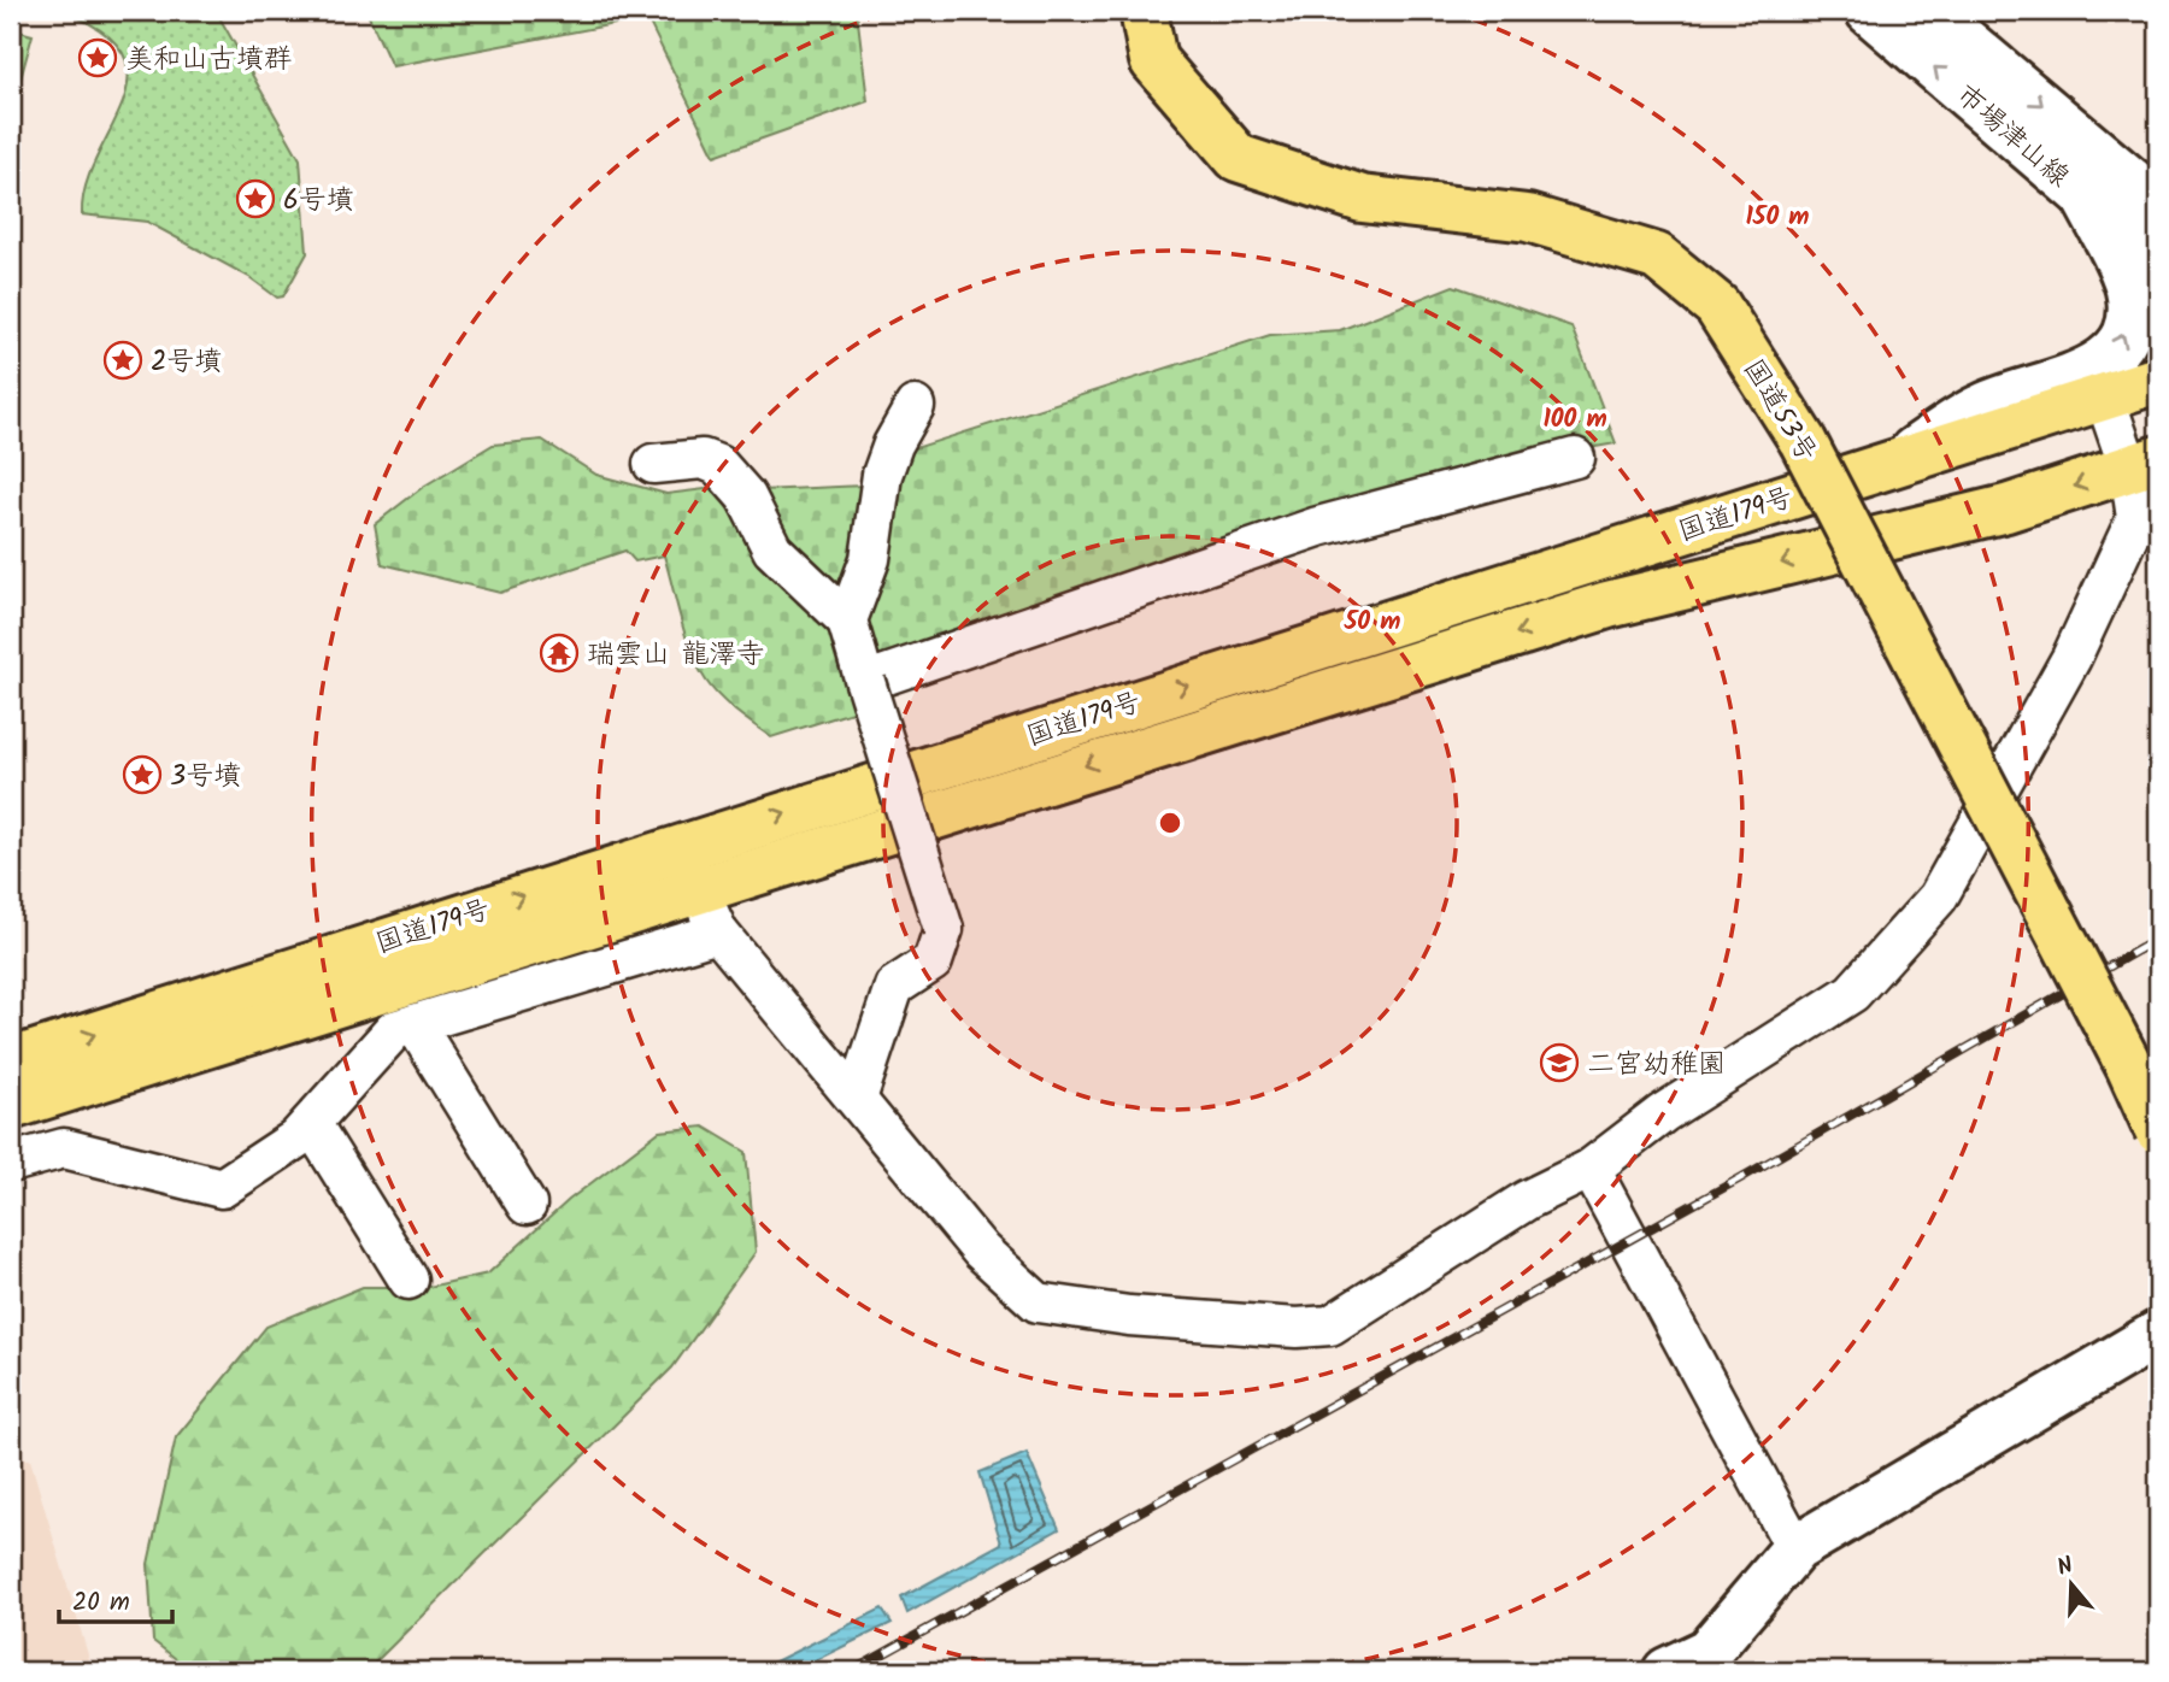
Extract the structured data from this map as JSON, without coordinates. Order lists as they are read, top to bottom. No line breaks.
{"streets":{"highway":["国道53号","国道179号"],"main road":["市場津山線"]},"places":{"place":["美和山古墳群","6号墳","2号墳","3号墳"],"temple":["瑞雲山 龍澤寺"],"school or university":["二宮幼稚園"]},"scale_bar":"20 m","north":"top","rings":["150 m","100 m","50 m"]}
